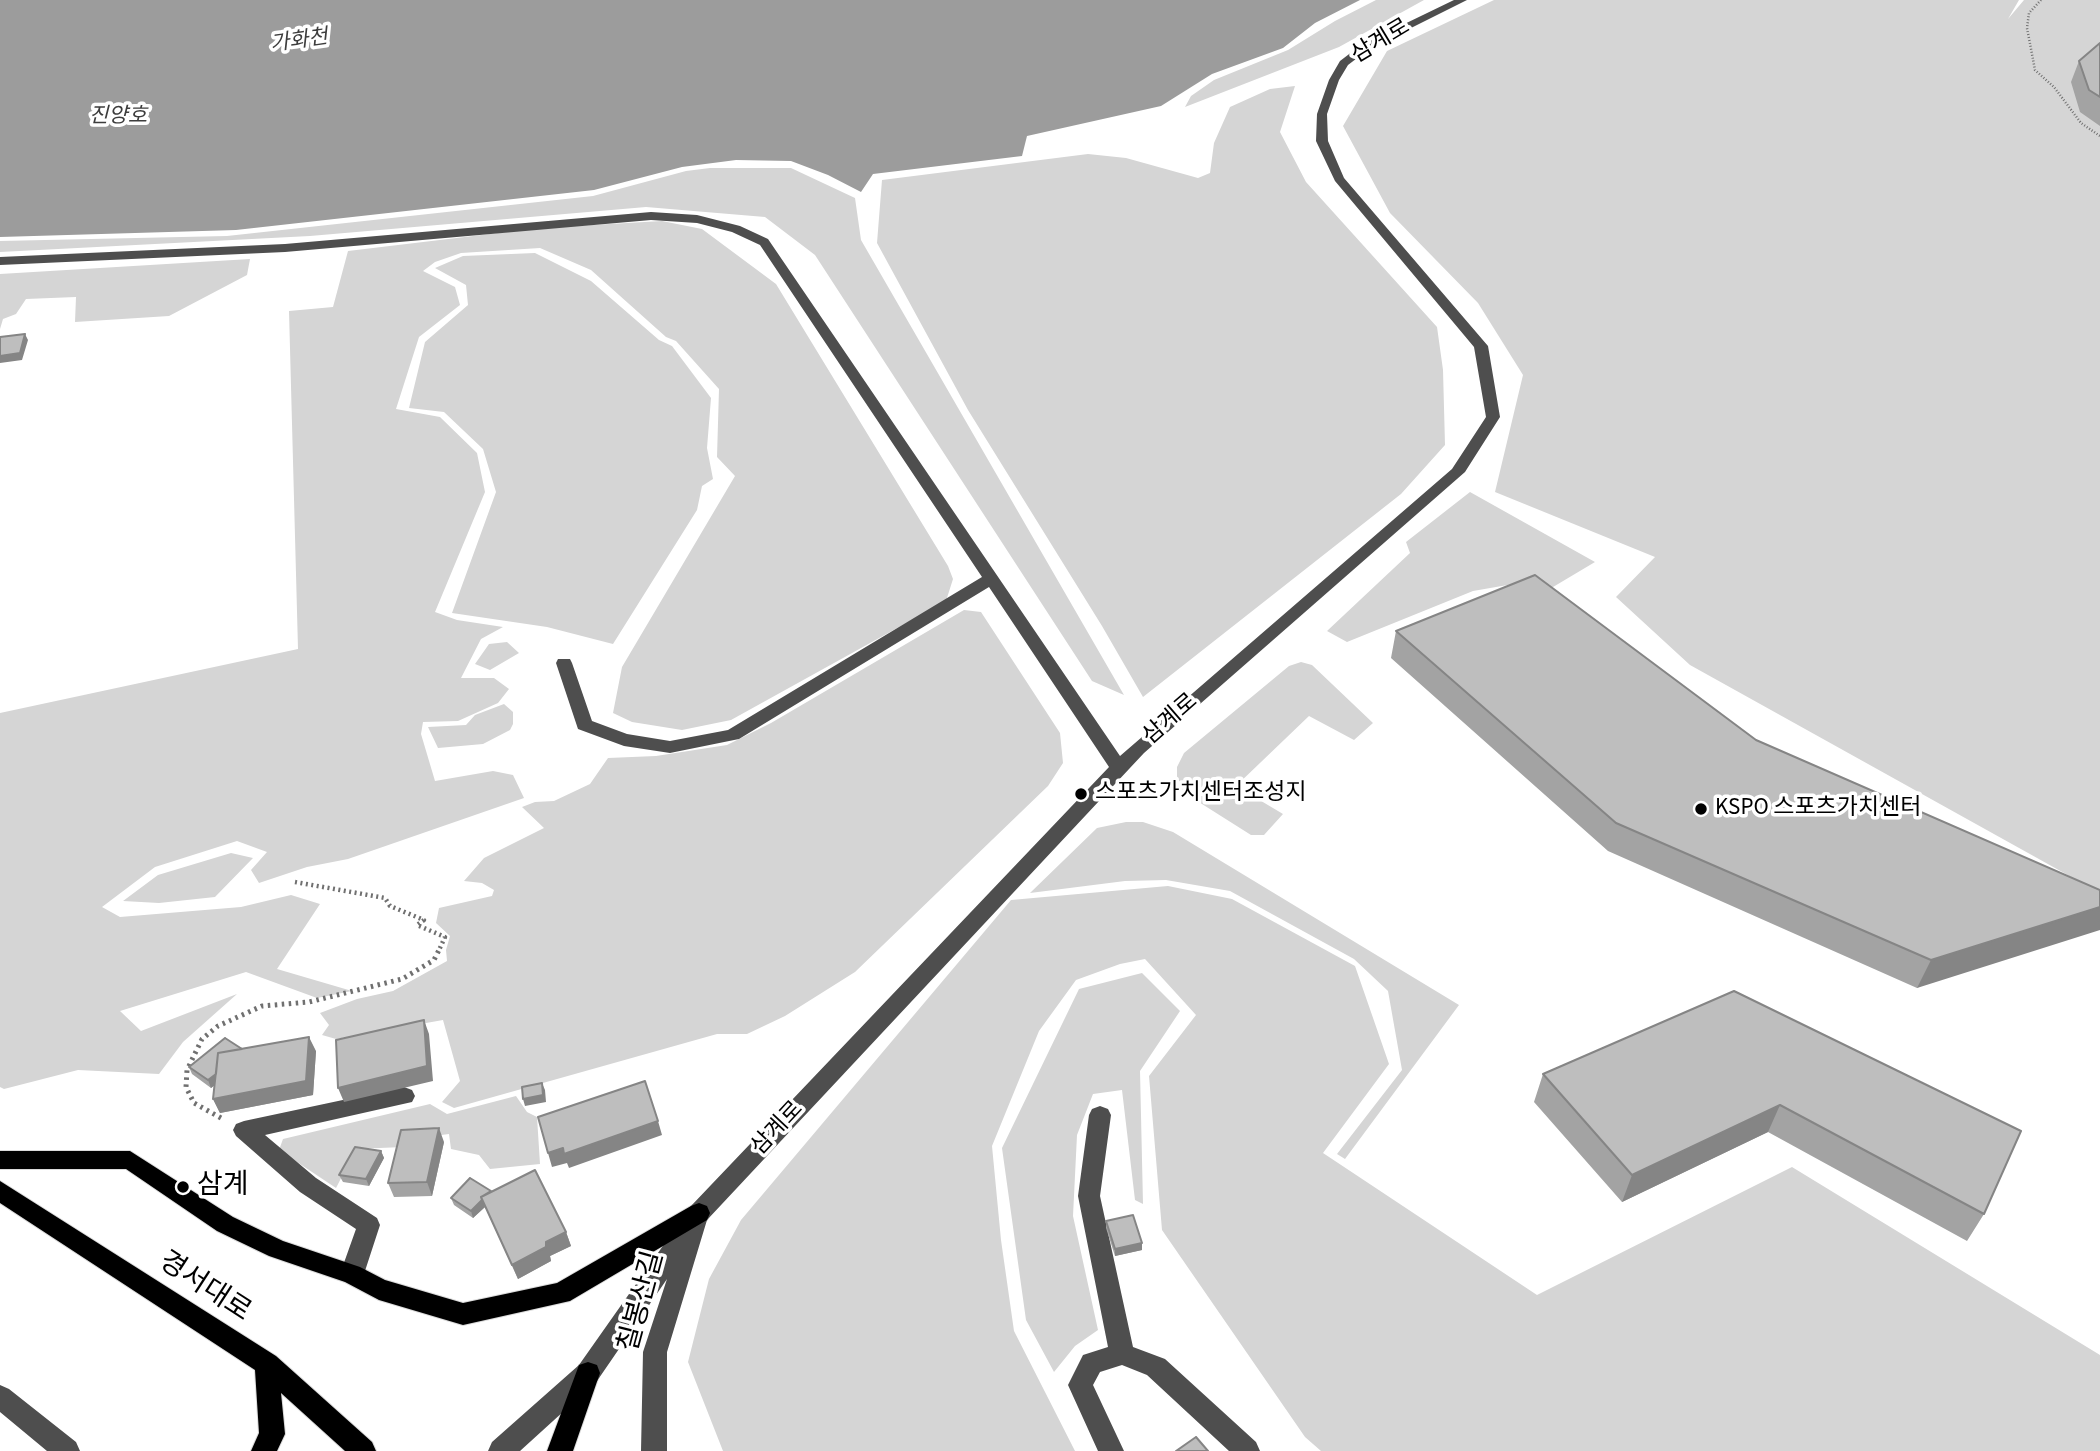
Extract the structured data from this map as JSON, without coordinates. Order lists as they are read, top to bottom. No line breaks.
{"streets":{"main road":["경서대로"],"street":["삼계로","칠봉산길"]},"crossings":[["삼계로","칠봉산길"]],"water":["가화천","진양호"],"places":["스포츠가치센터조성지","KSPO 스포츠가치센터","삼계"]}
